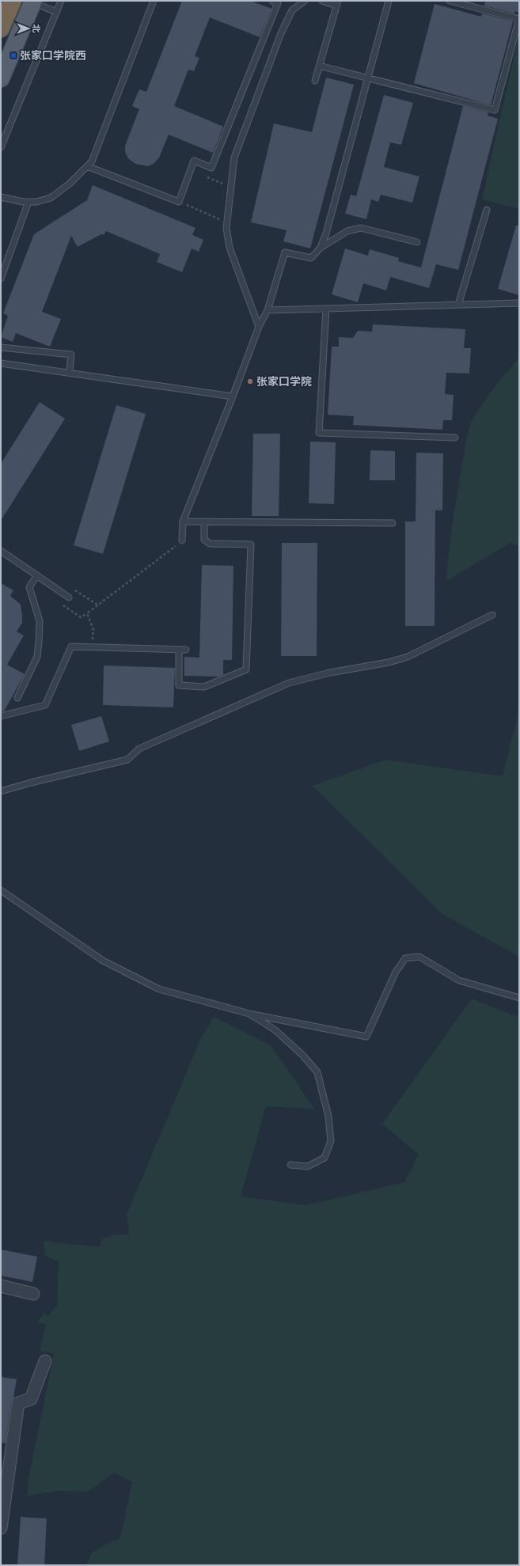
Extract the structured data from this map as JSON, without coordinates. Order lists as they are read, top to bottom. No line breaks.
{"places":{"transit":["张家口学院西"],"other":["张家口学院"]},"north":"right"}
